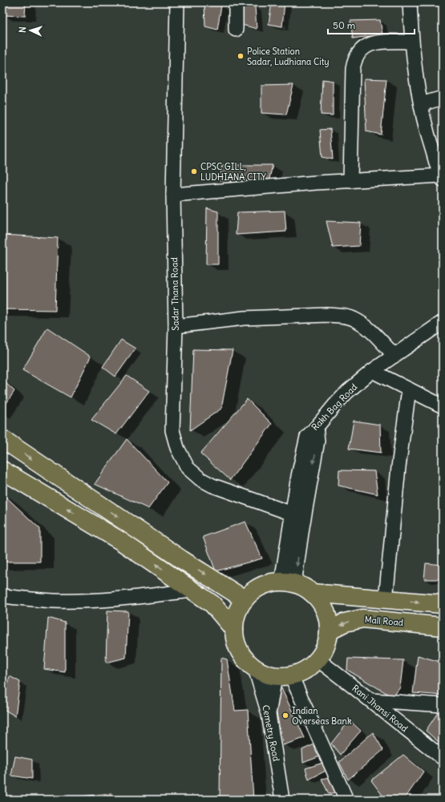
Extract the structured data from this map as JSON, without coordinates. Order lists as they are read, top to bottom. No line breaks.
{"streets":{"main road":["Mall Road"],"street":["Sadar Thana Road","Rakh Bag Road","Rani Jhansi Road","Cemetry Road"]},"crossings":[["Sadar Thana Road","Rakh Bag Road"],["Rakh Bag Road","Mall Road"],["Rakh Bag Road","Rani Jhansi Road"],["Rakh Bag Road","Cemetry Road"],["Mall Road","Rani Jhansi Road"],["Mall Road","Cemetry Road"],["Rani Jhansi Road","Cemetry Road"]],"places":["Police Station Sadar, Ludhiana City","CPSC GILL, LUDHIANA CITY","Indian Overseas Bank"],"scale_bar":"50 m","north":"left"}
